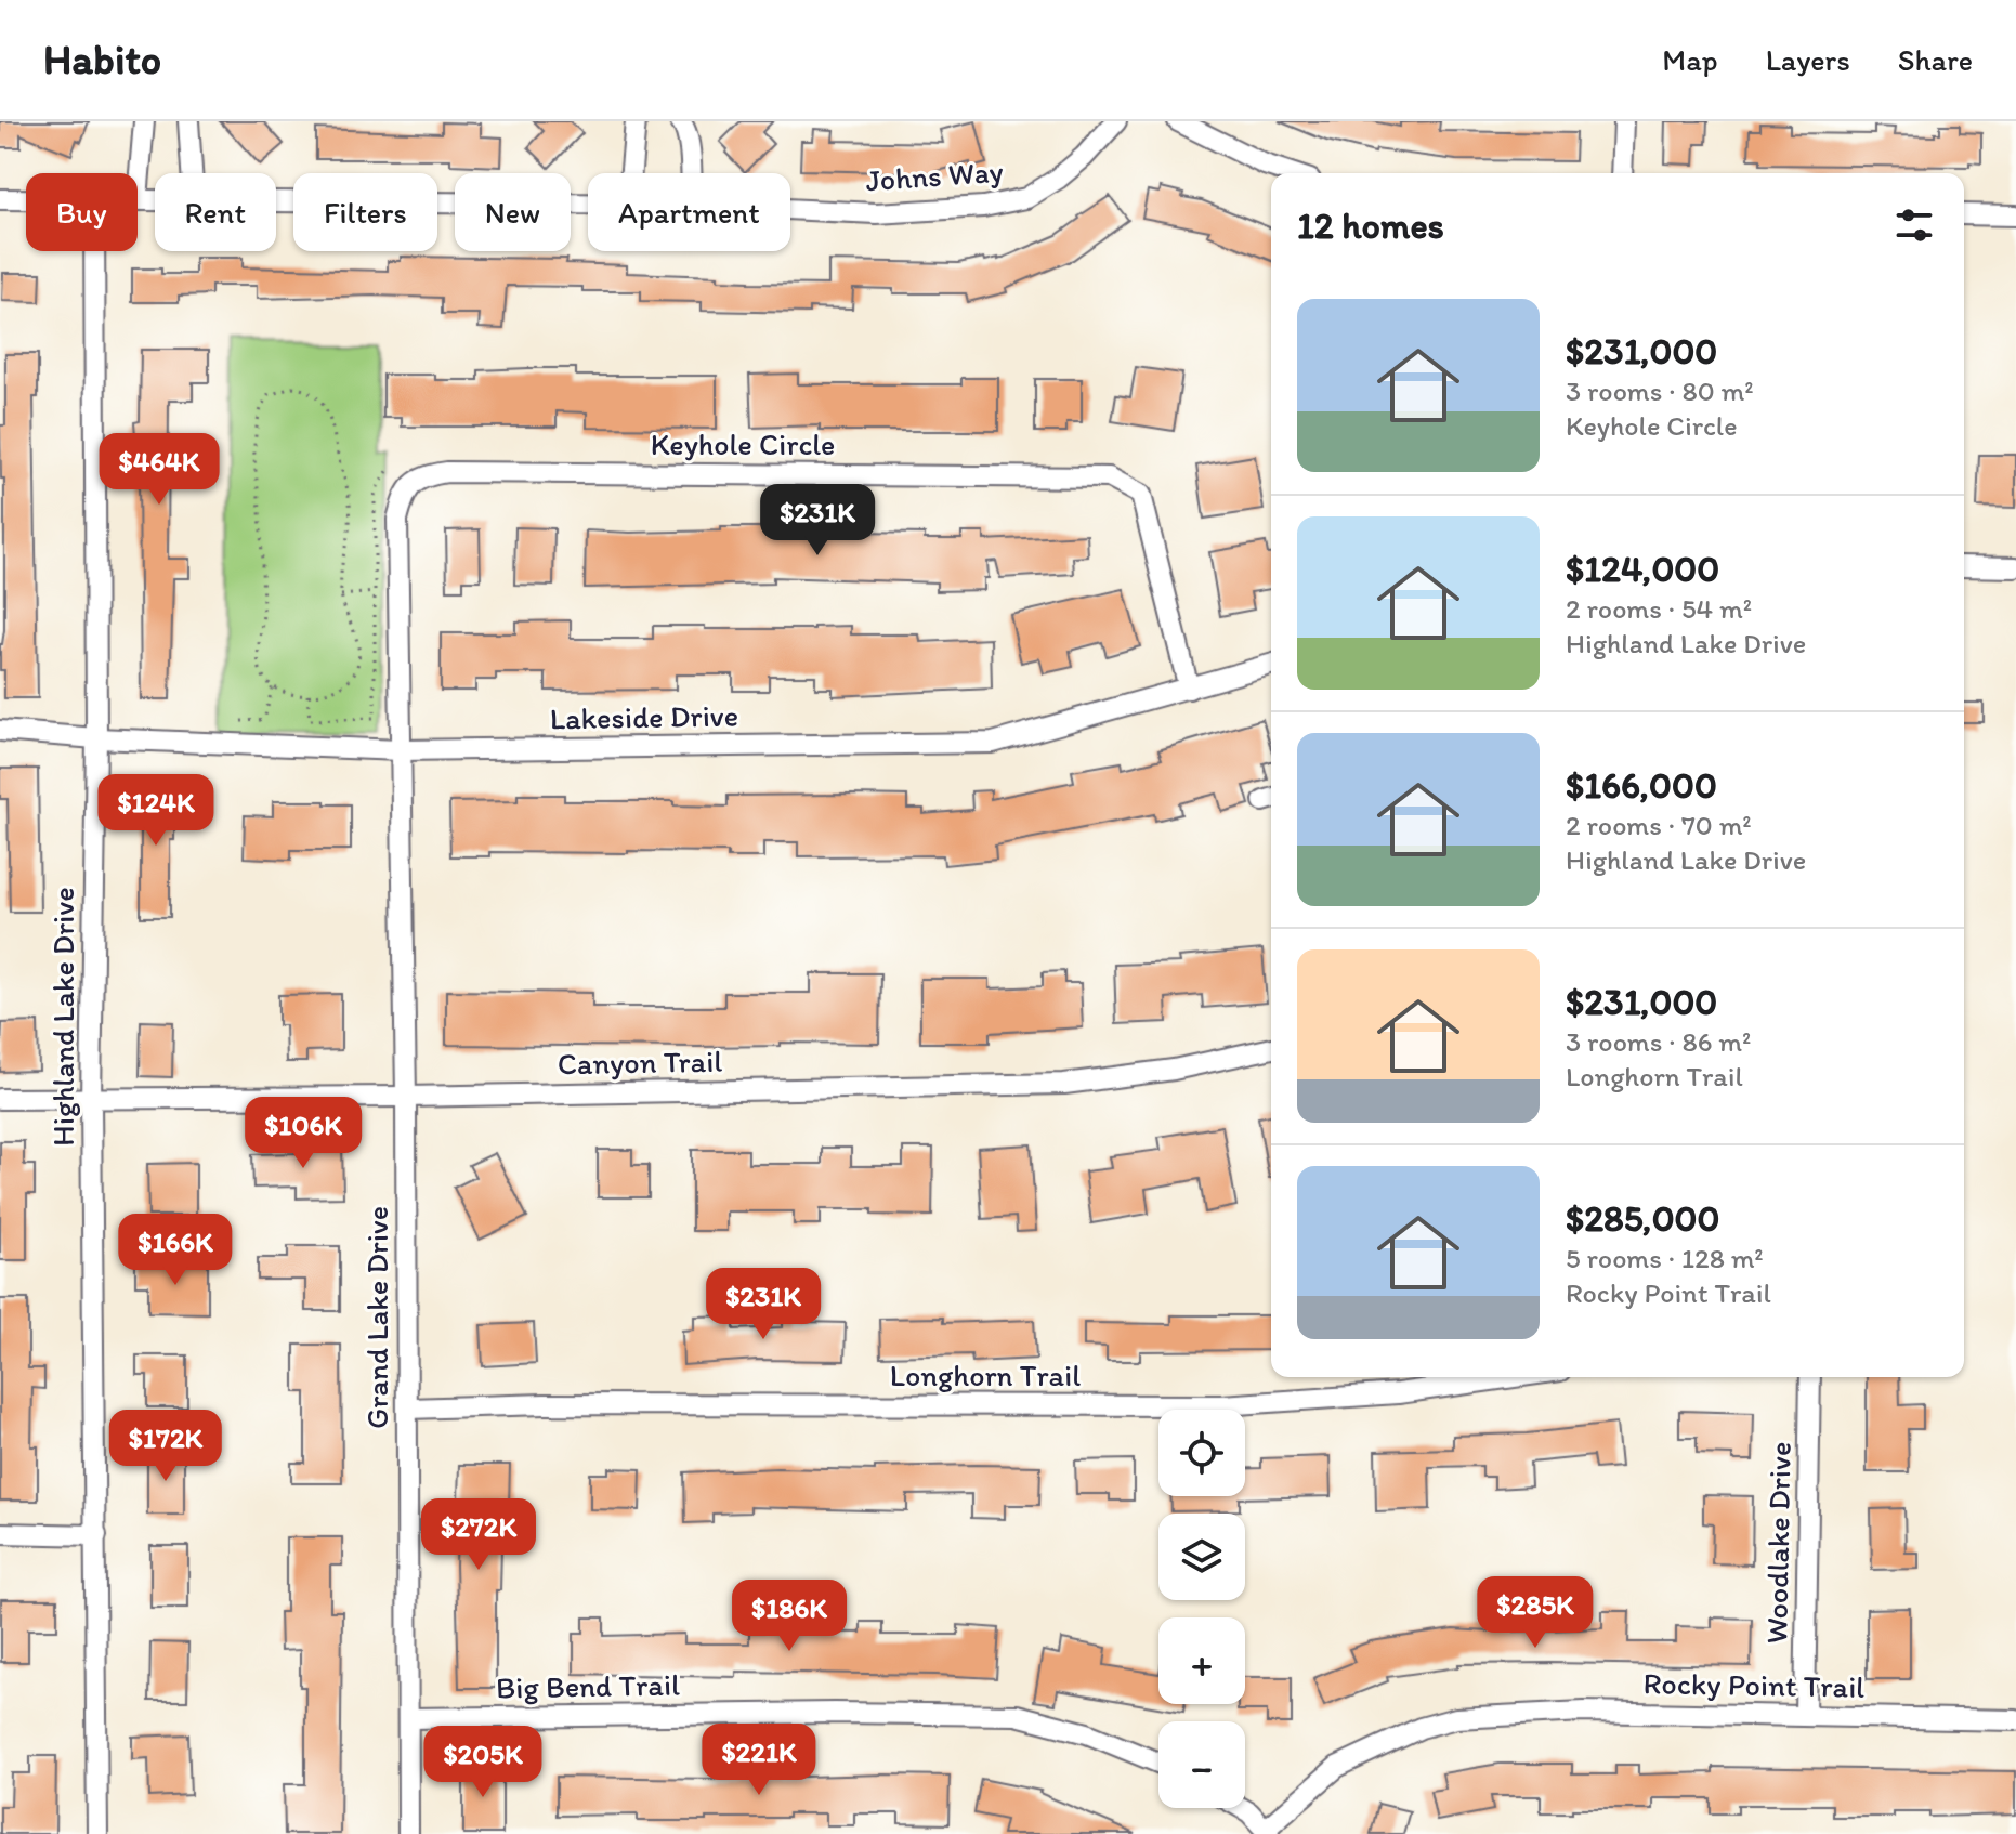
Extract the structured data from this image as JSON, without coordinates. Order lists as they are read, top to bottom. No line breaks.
{"streets":{"street":["Johns Way","Keyhole Circle","Lakeside Drive","Highland Lake Drive","Canyon Trail","Grand Lake Drive","Longhorn Trail","Woodlake Drive","Rocky Point Trail","Big Bend Trail"]},"crossings":[["Keyhole Circle","Lakeside Drive"],["Keyhole Circle","Grand Lake Drive"],["Lakeside Drive","Highland Lake Drive"],["Lakeside Drive","Grand Lake Drive"],["Highland Lake Drive","Canyon Trail"],["Canyon Trail","Grand Lake Drive"],["Grand Lake Drive","Longhorn Trail"],["Grand Lake Drive","Big Bend Trail"],["Woodlake Drive","Rocky Point Trail"]],"page":{"header":"Habito","nav":["Map","Layers","Share"],"chip":["Buy","Rent","Filters","New","Apartment"],"heading":"12 homes","list":[{"name":"$231,000","note":"3 rooms · 80 m² · Keyhole Circle"},{"name":"$124,000","note":"2 rooms · 54 m² · Highland Lake Drive"},{"name":"$166,000","note":"2 rooms · 70 m² · Highland Lake Drive"},{"name":"$231,000","note":"3 rooms · 86 m² · Longhorn Trail"},{"name":"$285,000","note":"5 rooms · 128 m² · Rocky Point Trail"}],"price":["$464K","$231K","$124K","$106K","$166K","$231K","$172K","$272K","$285K","$186K","$221K","$205K"],"map_buttons":["+","−"]}}
